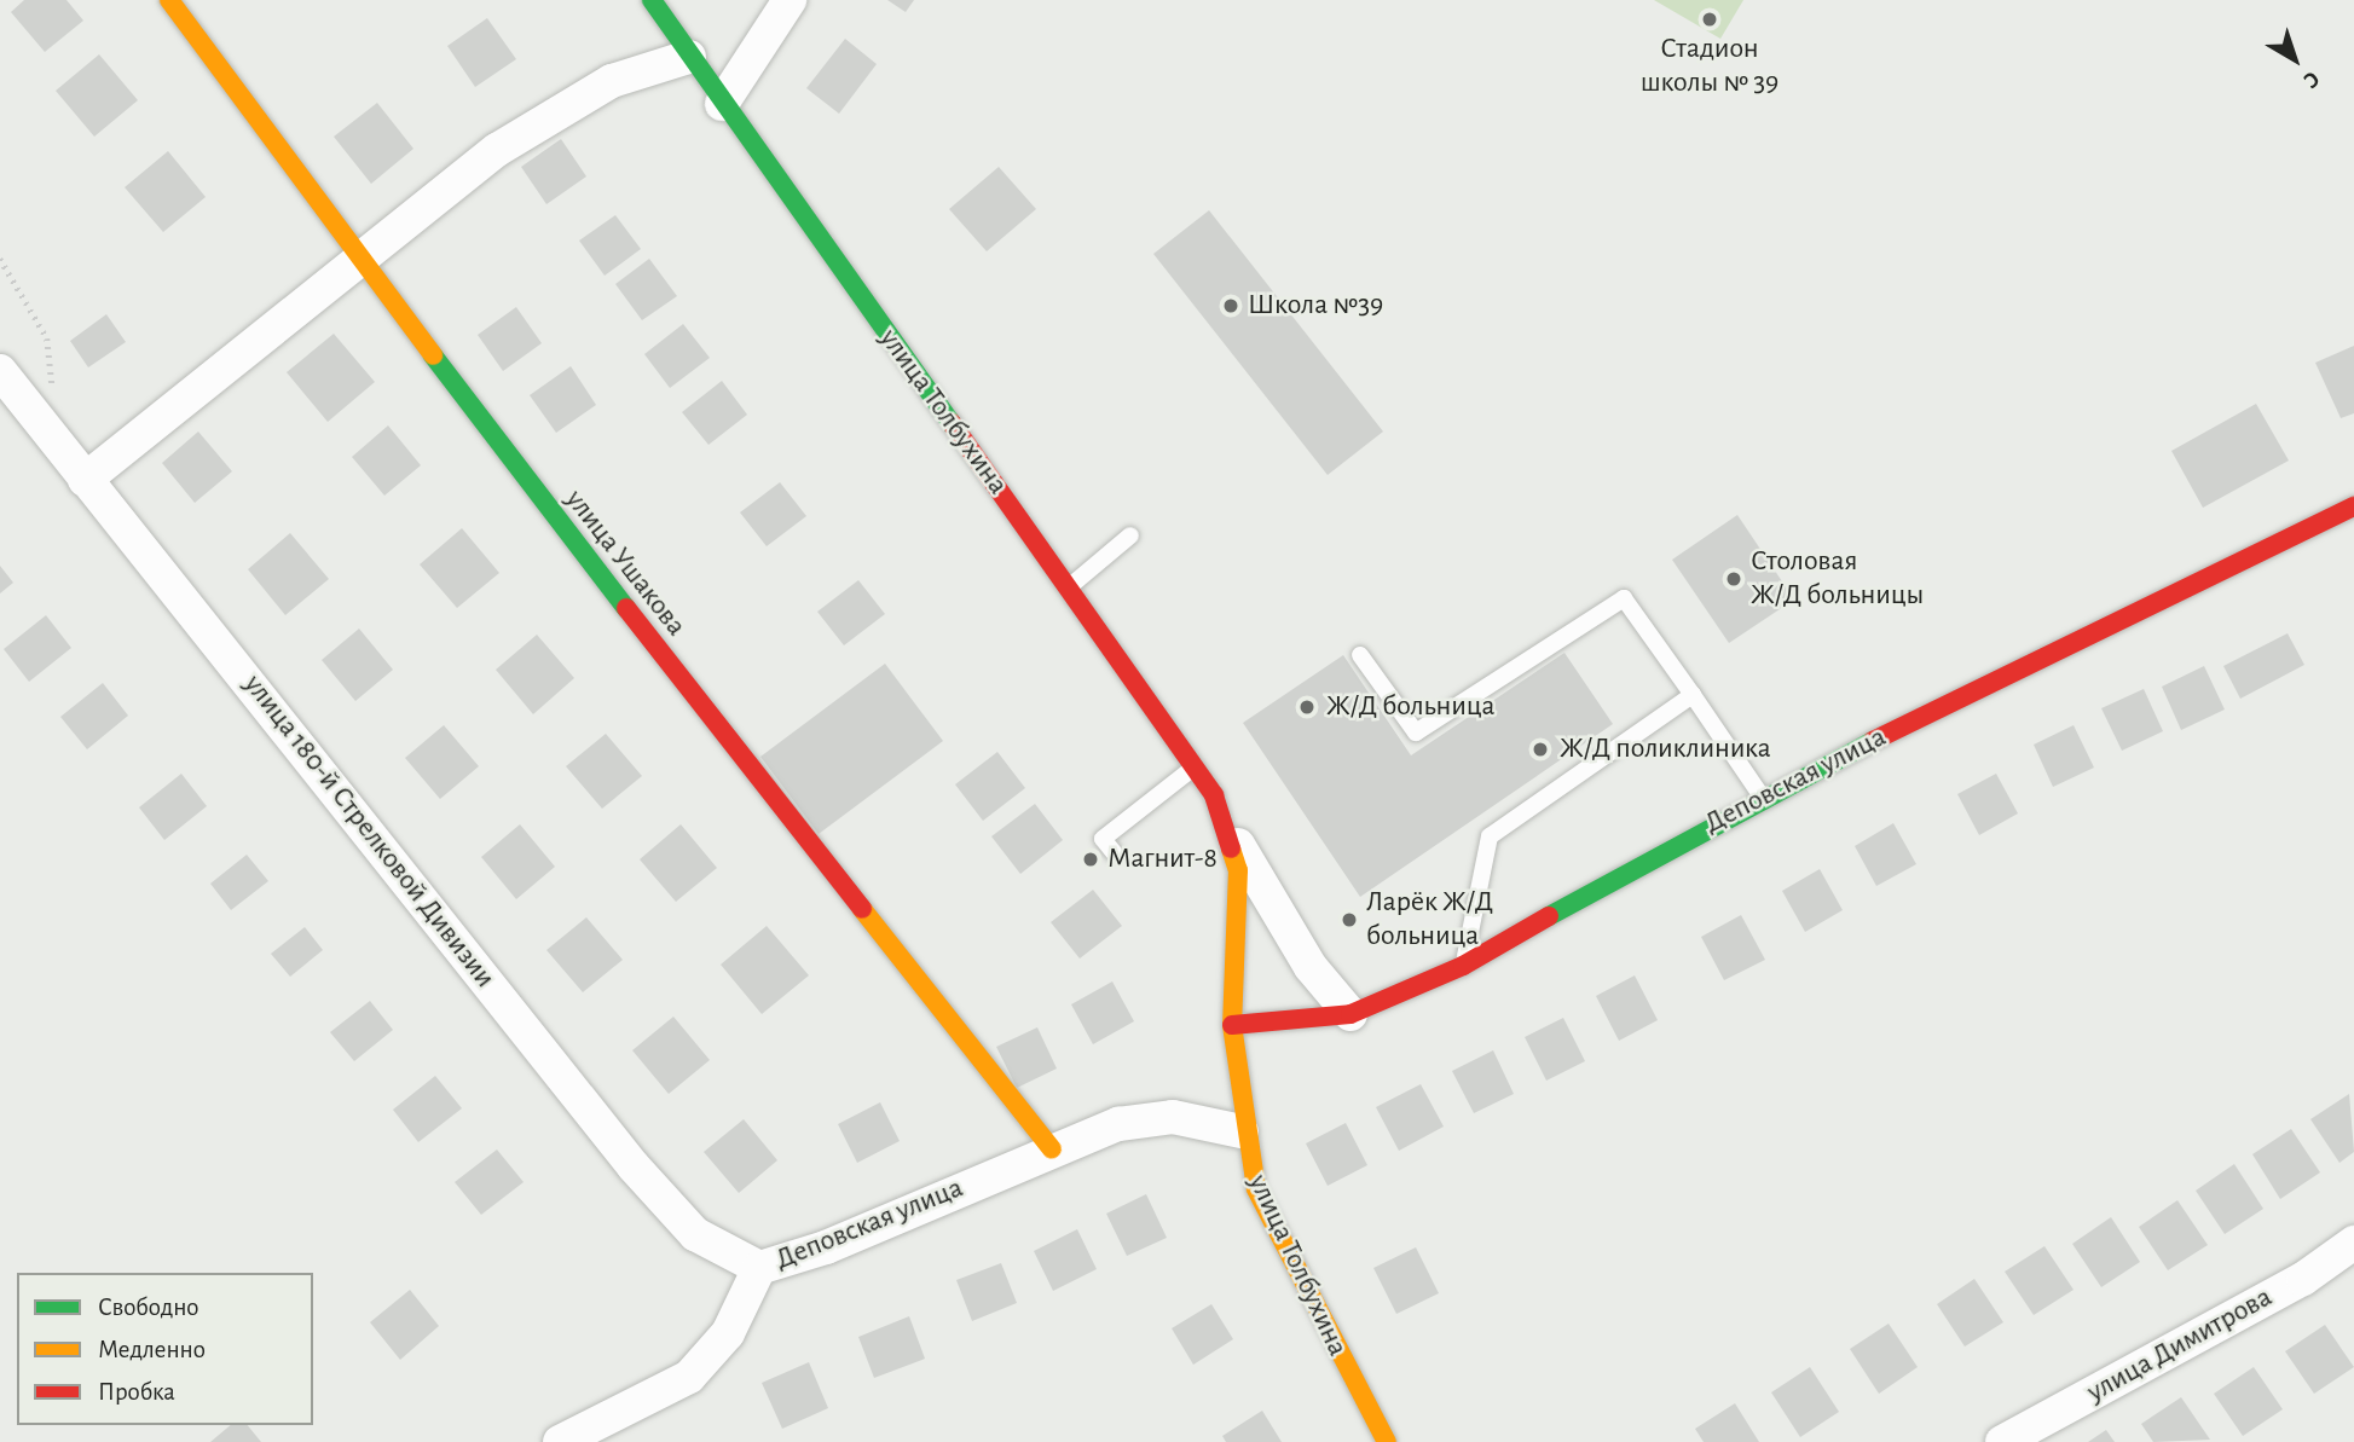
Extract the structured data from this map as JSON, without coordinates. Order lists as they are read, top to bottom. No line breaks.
{"streets":{"street":["улица Толбухина","улица Ушакова","Деповская улица","улица 180-й Стрелковой Дивизии","улица Димитрова"]},"crossings":[["улица Толбухина","Деповская улица"],["улица Ушакова","Деповская улица"],["Деповская улица","улица 180-й Стрелковой Дивизии"]],"places":["Стадион школы № 39","Школа №39","Столовая Ж/Д больницы","Ж/Д больница","Ж/Д поликлиника","Магнит-8","Ларёк Ж/Д больница"],"legend":["Свободно","Медленно","Пробка"],"north":"bottom right"}
